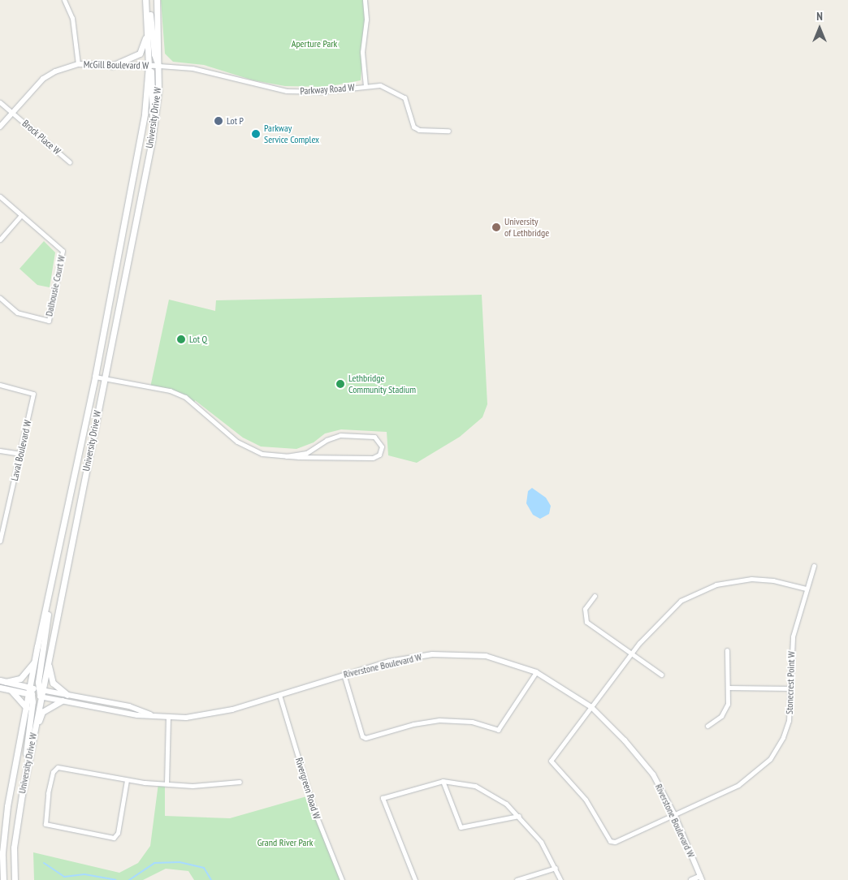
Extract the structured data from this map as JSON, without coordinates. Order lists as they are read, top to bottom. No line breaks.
{"streets":{"main road":["University Drive W","Riverstone Boulevard W"],"street":["McGill Boulevard W","Parkway Road W","Brock Place W","Dalhousie Court W","Laval Boulevard W","Stonecrest Point W","Rivergreen Road W"]},"crossings":[["McGill Boulevard W","Parkway Road W"],["McGill Boulevard W","University Drive W"],["McGill Boulevard W","Brock Place W"],["Parkway Road W","University Drive W"],["University Drive W","Riverstone Boulevard W"],["Riverstone Boulevard W","Stonecrest Point W"],["Riverstone Boulevard W","Rivergreen Road W"]],"parks":["Aperture Park","Grand River Park"],"places":["Lot P","Parkway Service Complex","University of Lethbridge","Lot Q","Lethbridge Community Stadium"],"north":"top"}
